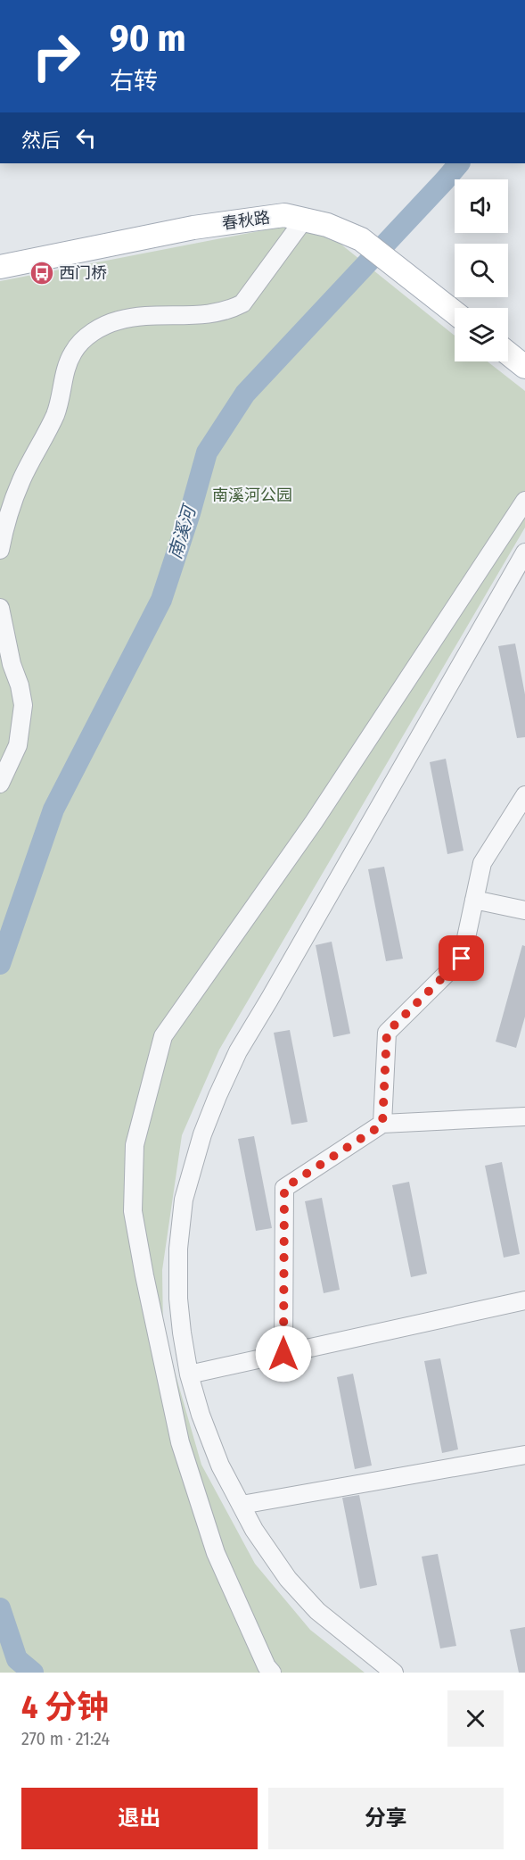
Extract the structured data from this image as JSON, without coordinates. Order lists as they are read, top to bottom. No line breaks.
{"streets":{"main road":["春秋路"]},"water":["南溪河"],"parks":["南溪河公园"],"places":{"bus stop":["西门桥"]},"page":{"turn":["90 m","右转"],"then":"然后","heading":["4 分钟","270 m · 21:24"],"buttons":["退出","分享"]}}
